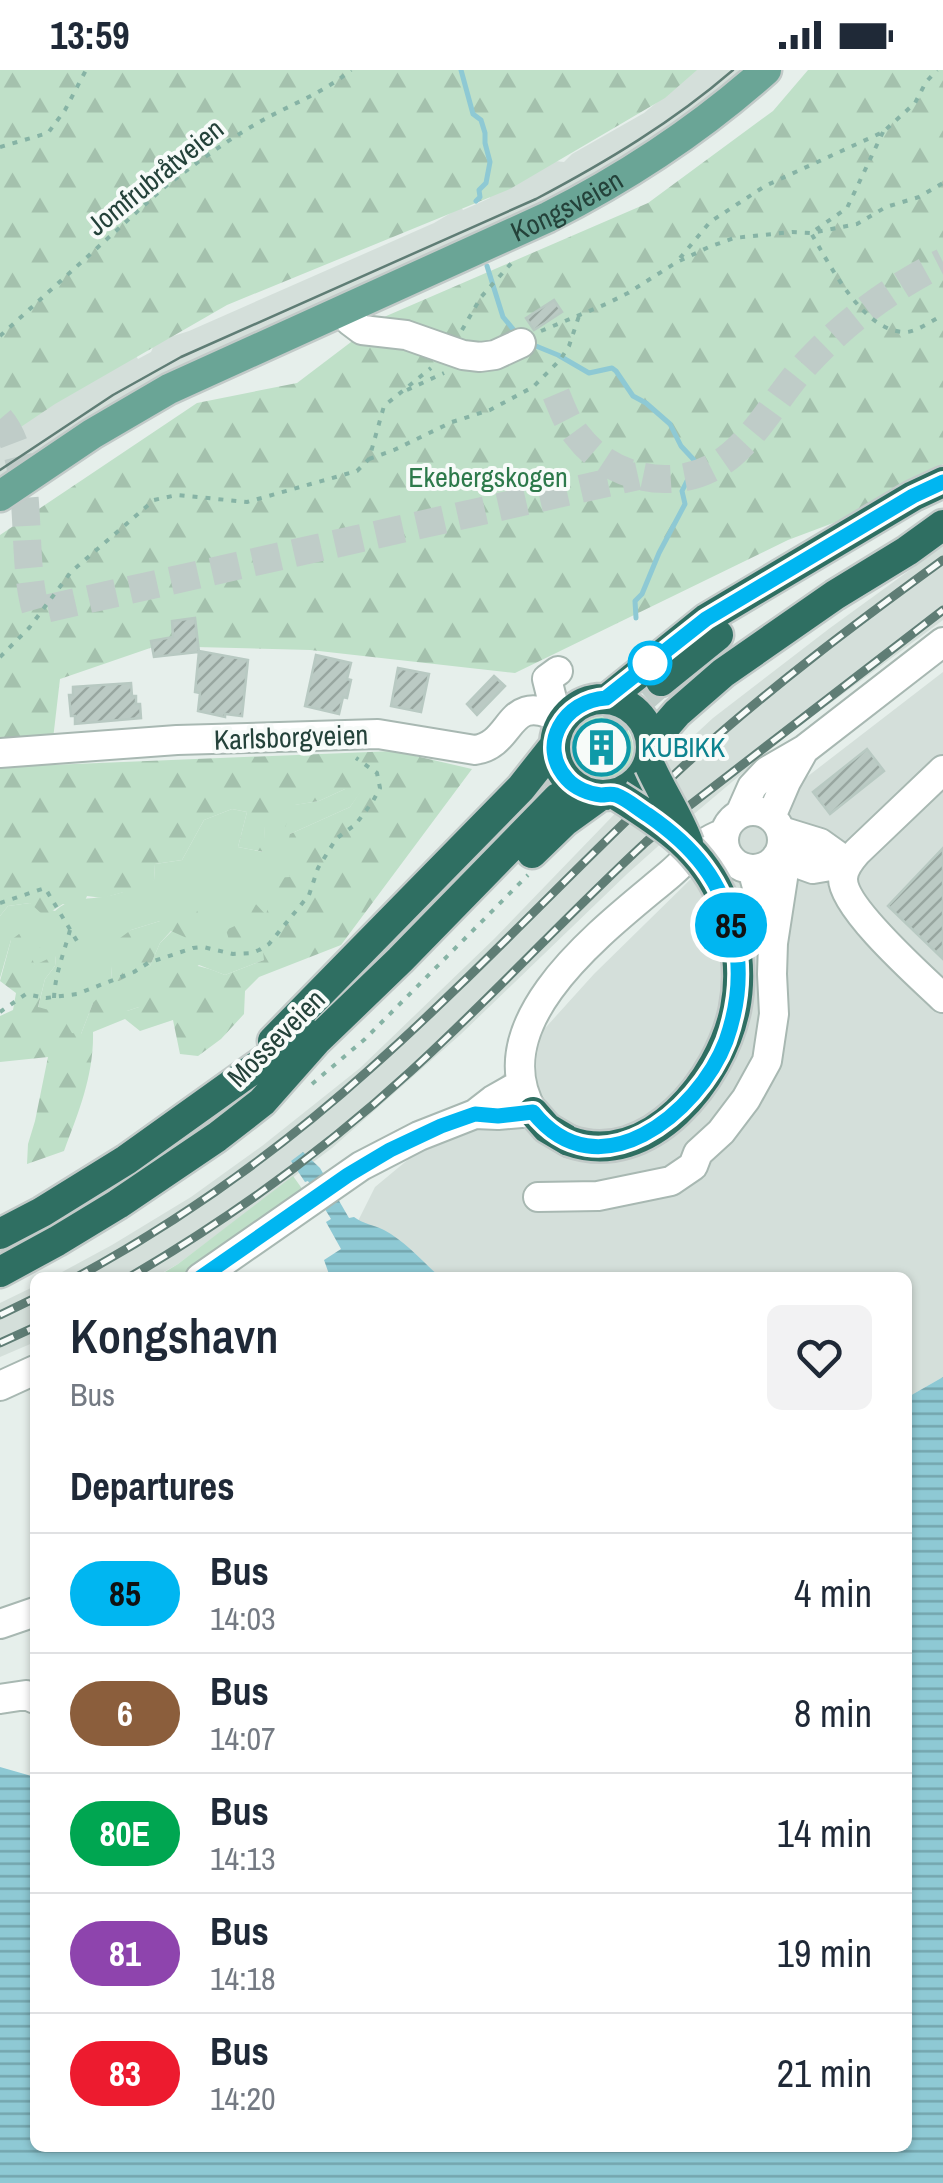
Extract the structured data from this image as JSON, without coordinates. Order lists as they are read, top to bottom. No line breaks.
{"streets":{"highway":["Mosseveien"],"main road":["Kongsveien"],"street":["Karlsborgveien"],"path":["Jomfrubråtveien"]},"parks":["Ekebergskogen"],"places":{"building":["KUBIKK"]},"lines":["bus line 85"],"page":{"status":"13:59","on_map":"85","heading":[["Kongshavn","Bus"],"Departures"],"list":[{"mark":"85","name":"Bus","note":"14:03","value":"4 min"},{"mark":"6","name":"Bus","note":"14:07","value":"8 min"},{"mark":"80E","name":"Bus","note":"14:13","value":"14 min"},{"mark":"81","name":"Bus","note":"14:18","value":"19 min"},{"mark":"83","name":"Bus","note":"14:20","value":"21 min"}]}}
